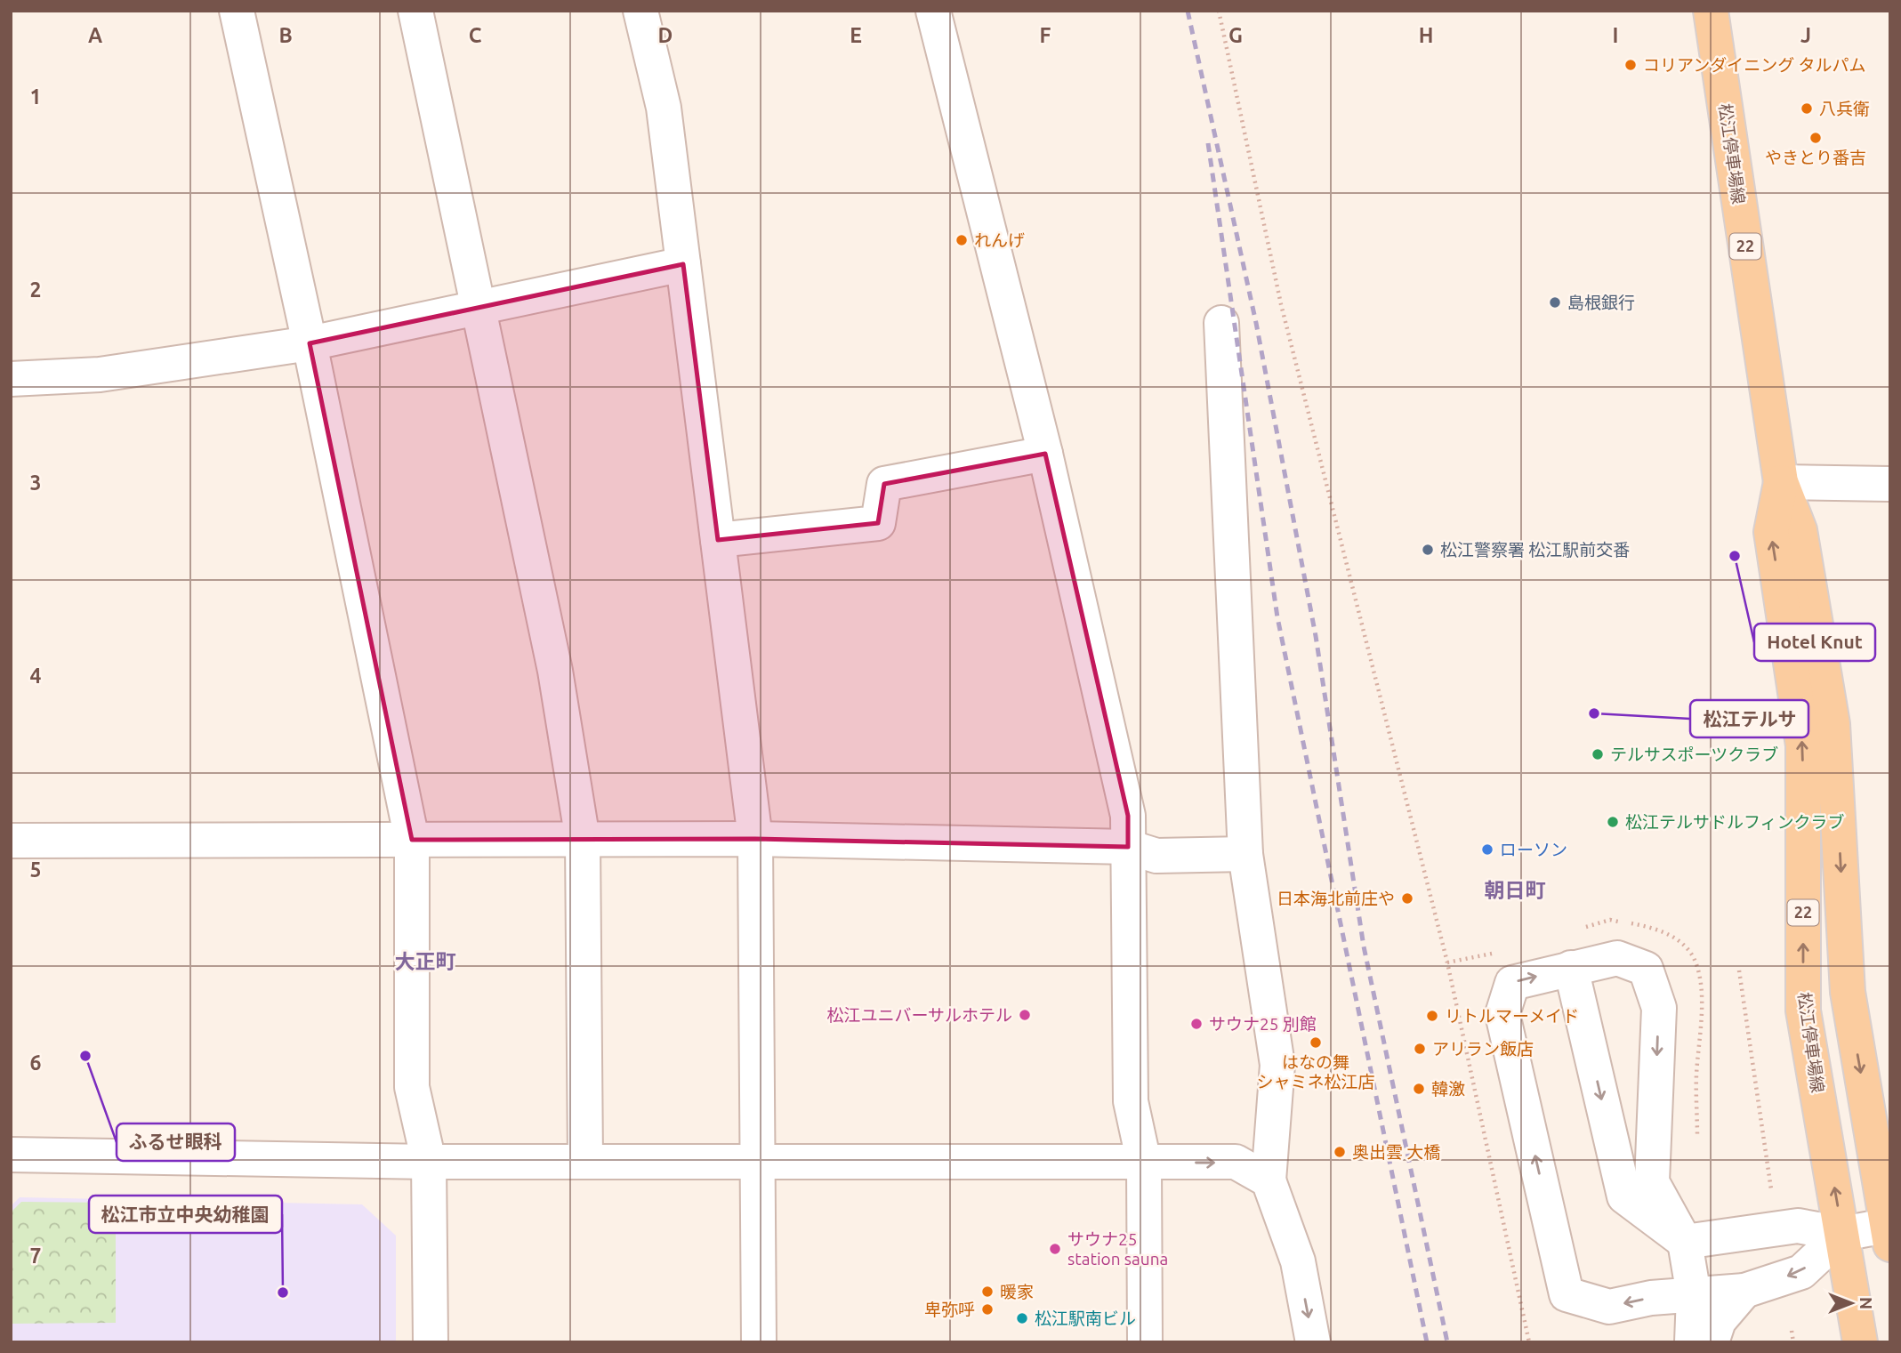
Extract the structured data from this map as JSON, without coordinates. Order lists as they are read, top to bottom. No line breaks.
{"streets":{"main road":["松江停車場線","22"]},"districts":["朝日町","大正町"],"places":["コリアンダイニング タルパム","八兵衛","やきとり番吉","れんげ","島根銀行","松江警察署 松江駅前交番","Hotel Knut","松江テルサ","テルサスポーツクラブ","松江テルサドルフィンクラブ","ローソン","日本海北前庄や","松江ユニバーサルホテル","リトルマーメイド","サウナ25 別館","はなの舞 シャミネ松江店","アリラン飯店","ふるせ眼科","韓激","奥出雲 大橋","サウナ25 station sauna","暖家","松江市立中央幼稚園","卑弥呼","松江駅南ビル"],"north":"right","grid":{"columns":["A","B","C","D","E","F","G","H","I","J"],"rows":["1","2","3","4","5","6","7"]}}
